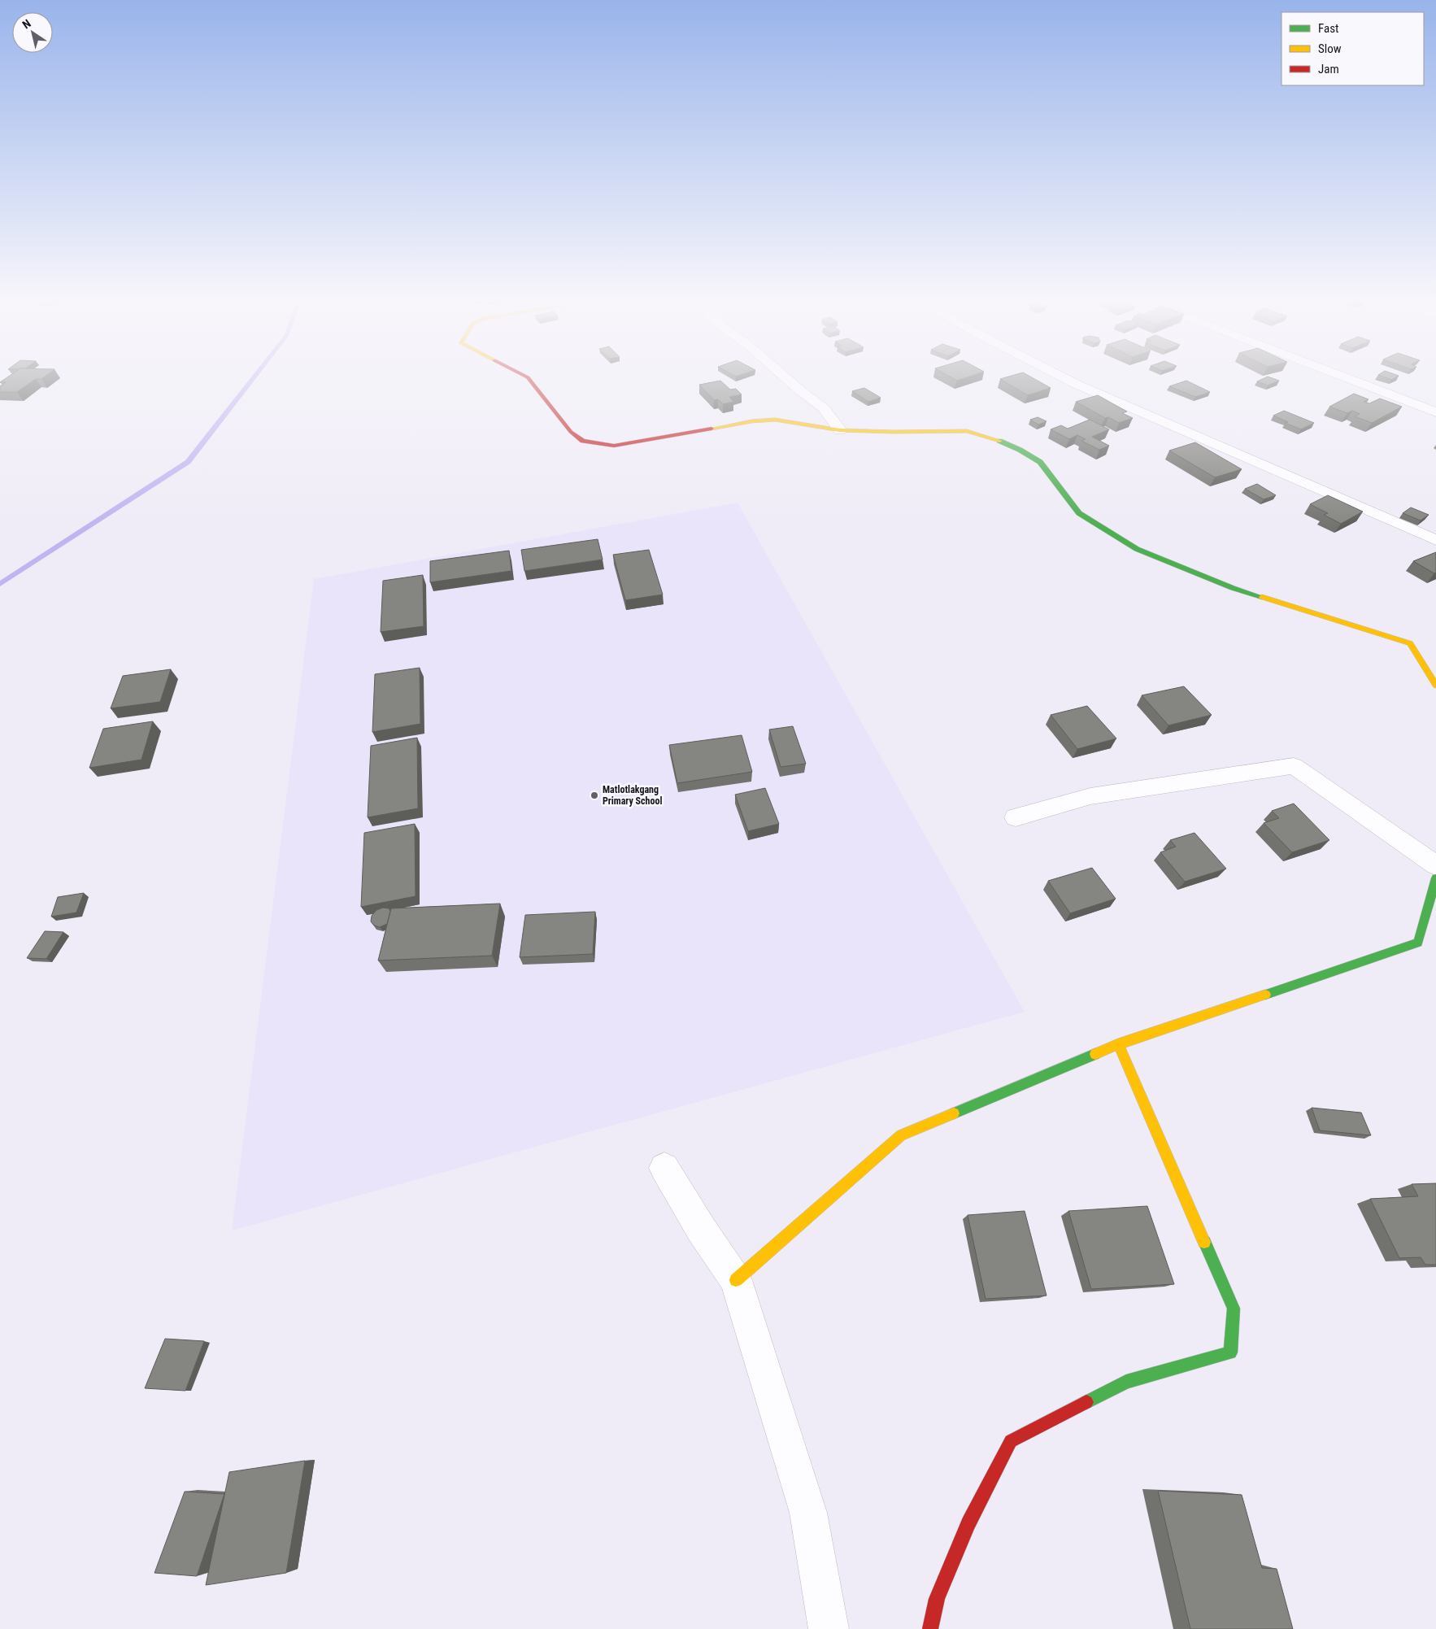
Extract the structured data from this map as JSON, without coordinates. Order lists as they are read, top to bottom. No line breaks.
{"places":["Matlotlakgang Primary School"],"legend":["Fast","Slow","Jam"],"north":"top left"}
